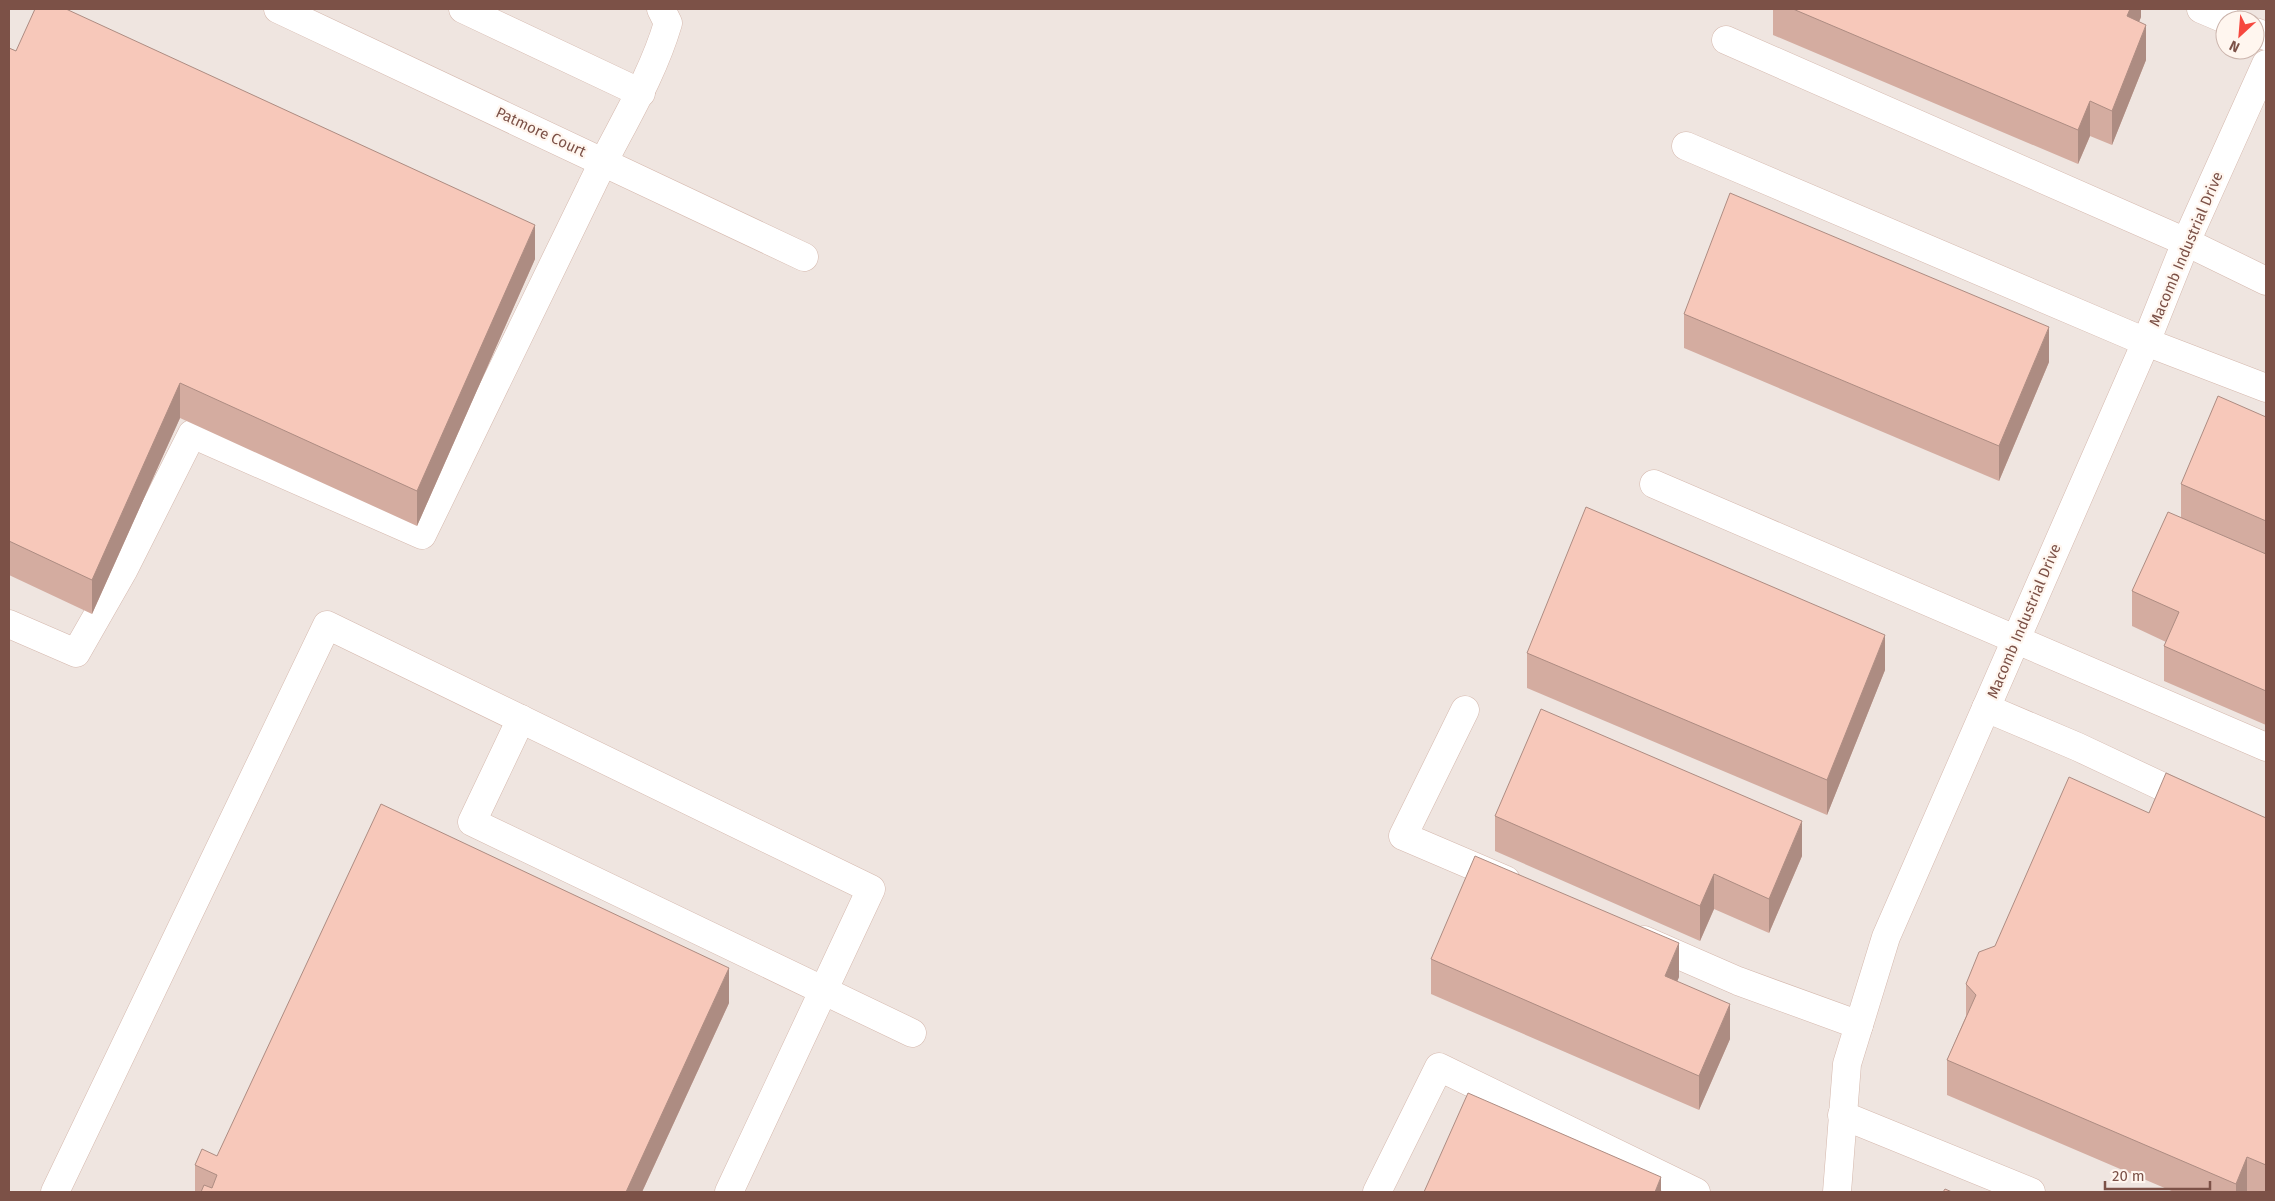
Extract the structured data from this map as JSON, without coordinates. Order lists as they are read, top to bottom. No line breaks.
{"streets":{"street":["Patmore Court","Macomb Industrial Drive"]},"scale_bar":"20 m","north":"bottom left"}
